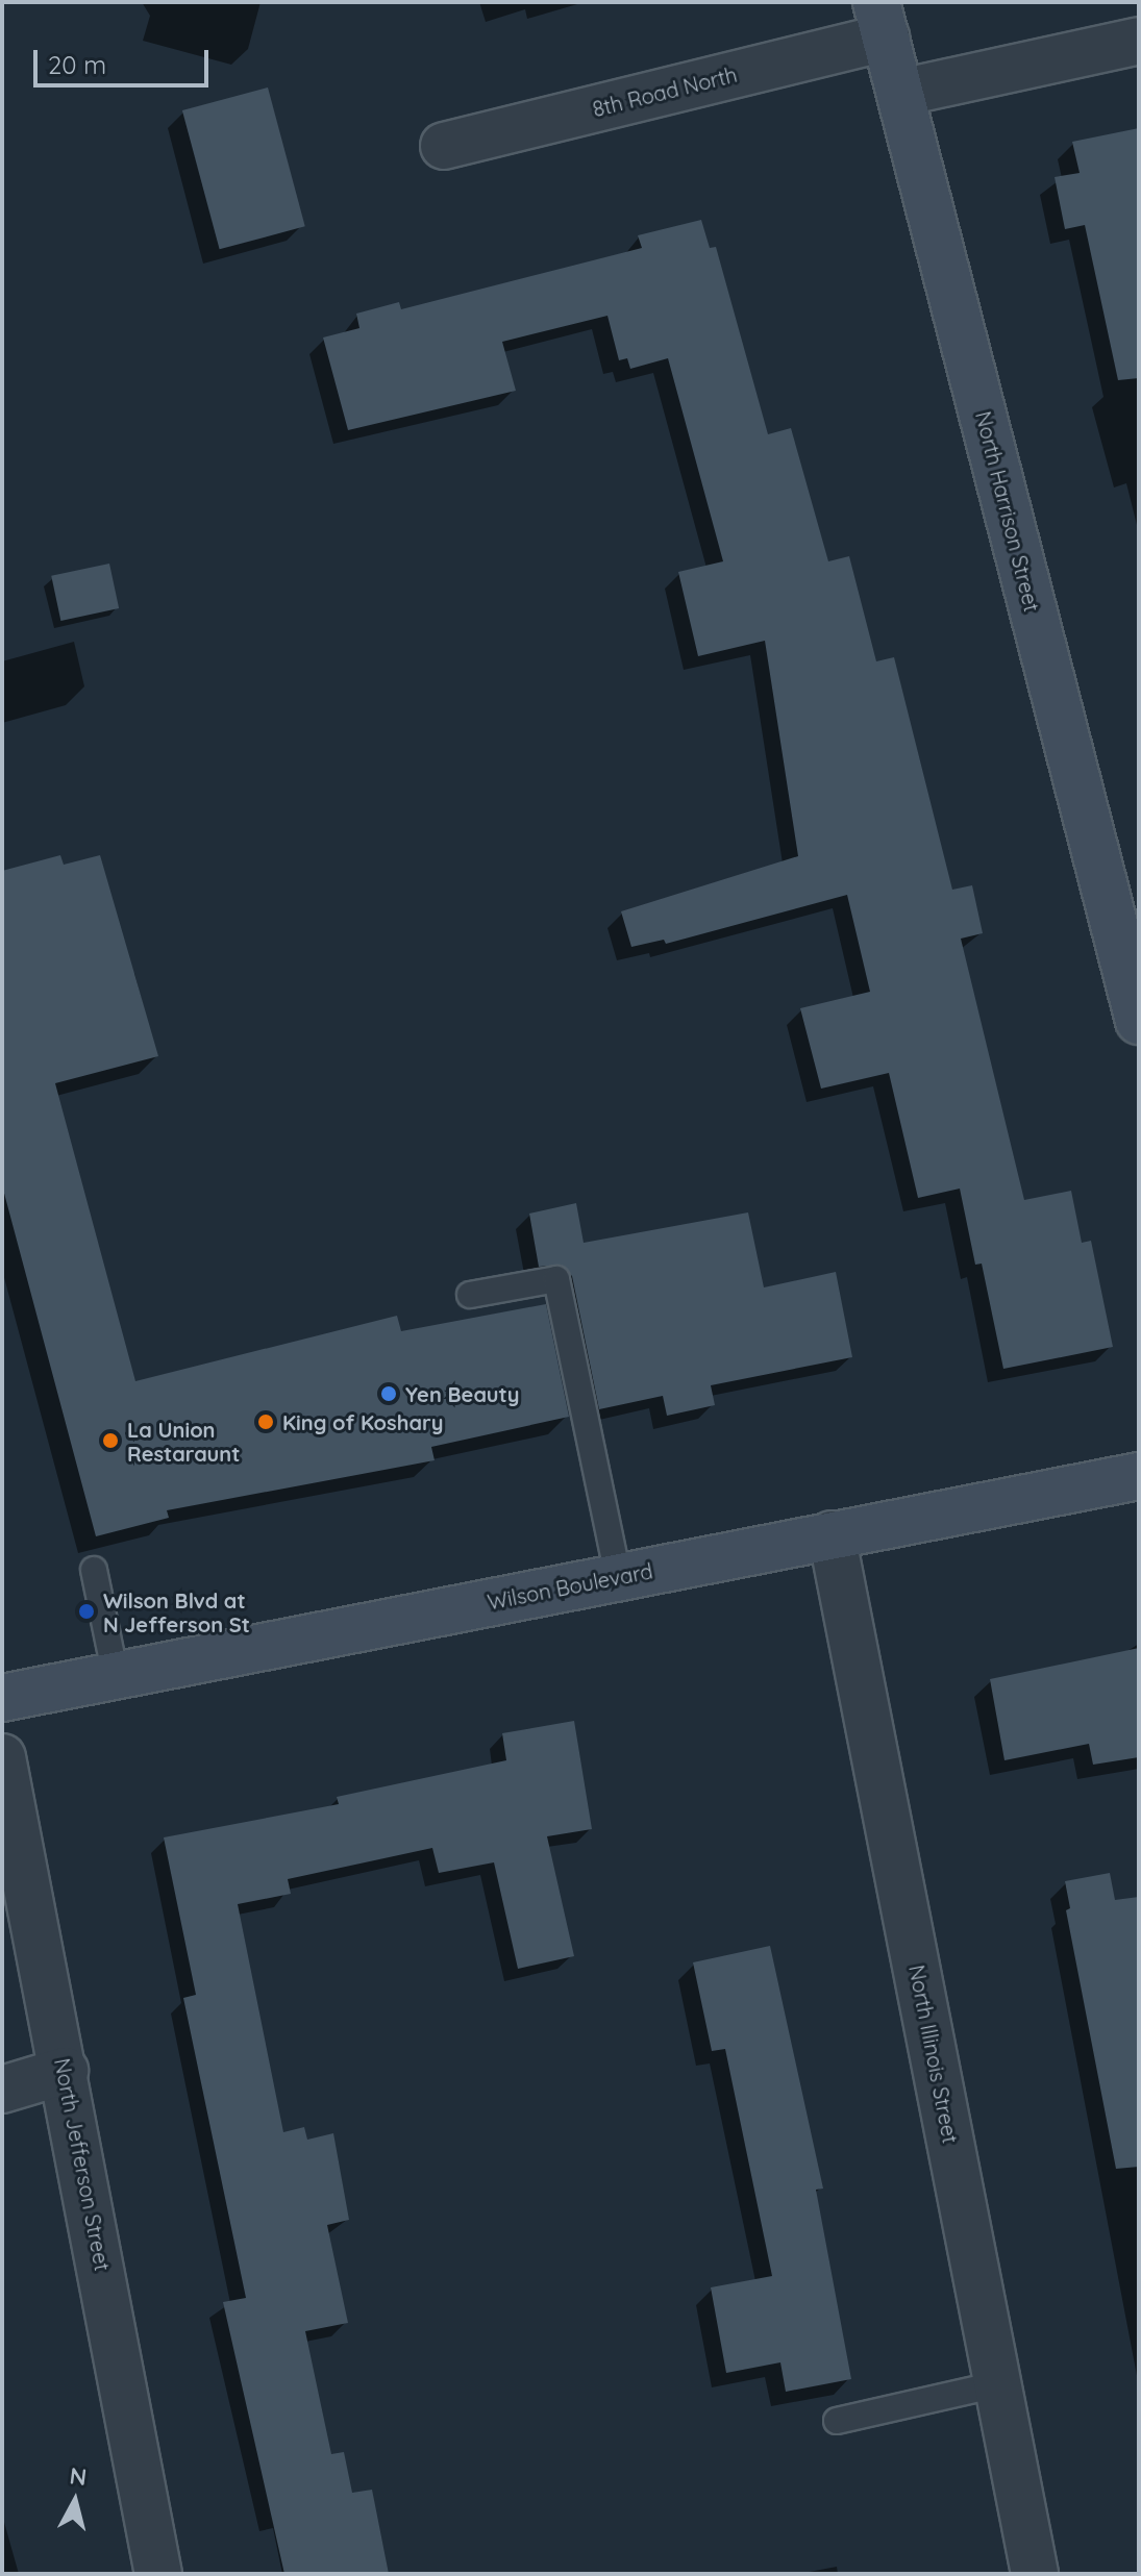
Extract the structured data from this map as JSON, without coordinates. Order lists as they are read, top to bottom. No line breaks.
{"streets":{"main road":["North Harrison Street","Wilson Boulevard"],"street":["8th Road North","North Illinois Street","North Jefferson Street"]},"crossings":[["8th Road North","North Harrison Street"],["Wilson Boulevard","North Illinois Street"]],"places":["Yen Beauty","King of Koshary","La Union Restaraunt","Wilson Blvd at N Jefferson St"],"scale_bar":"20 m","north":"top"}
